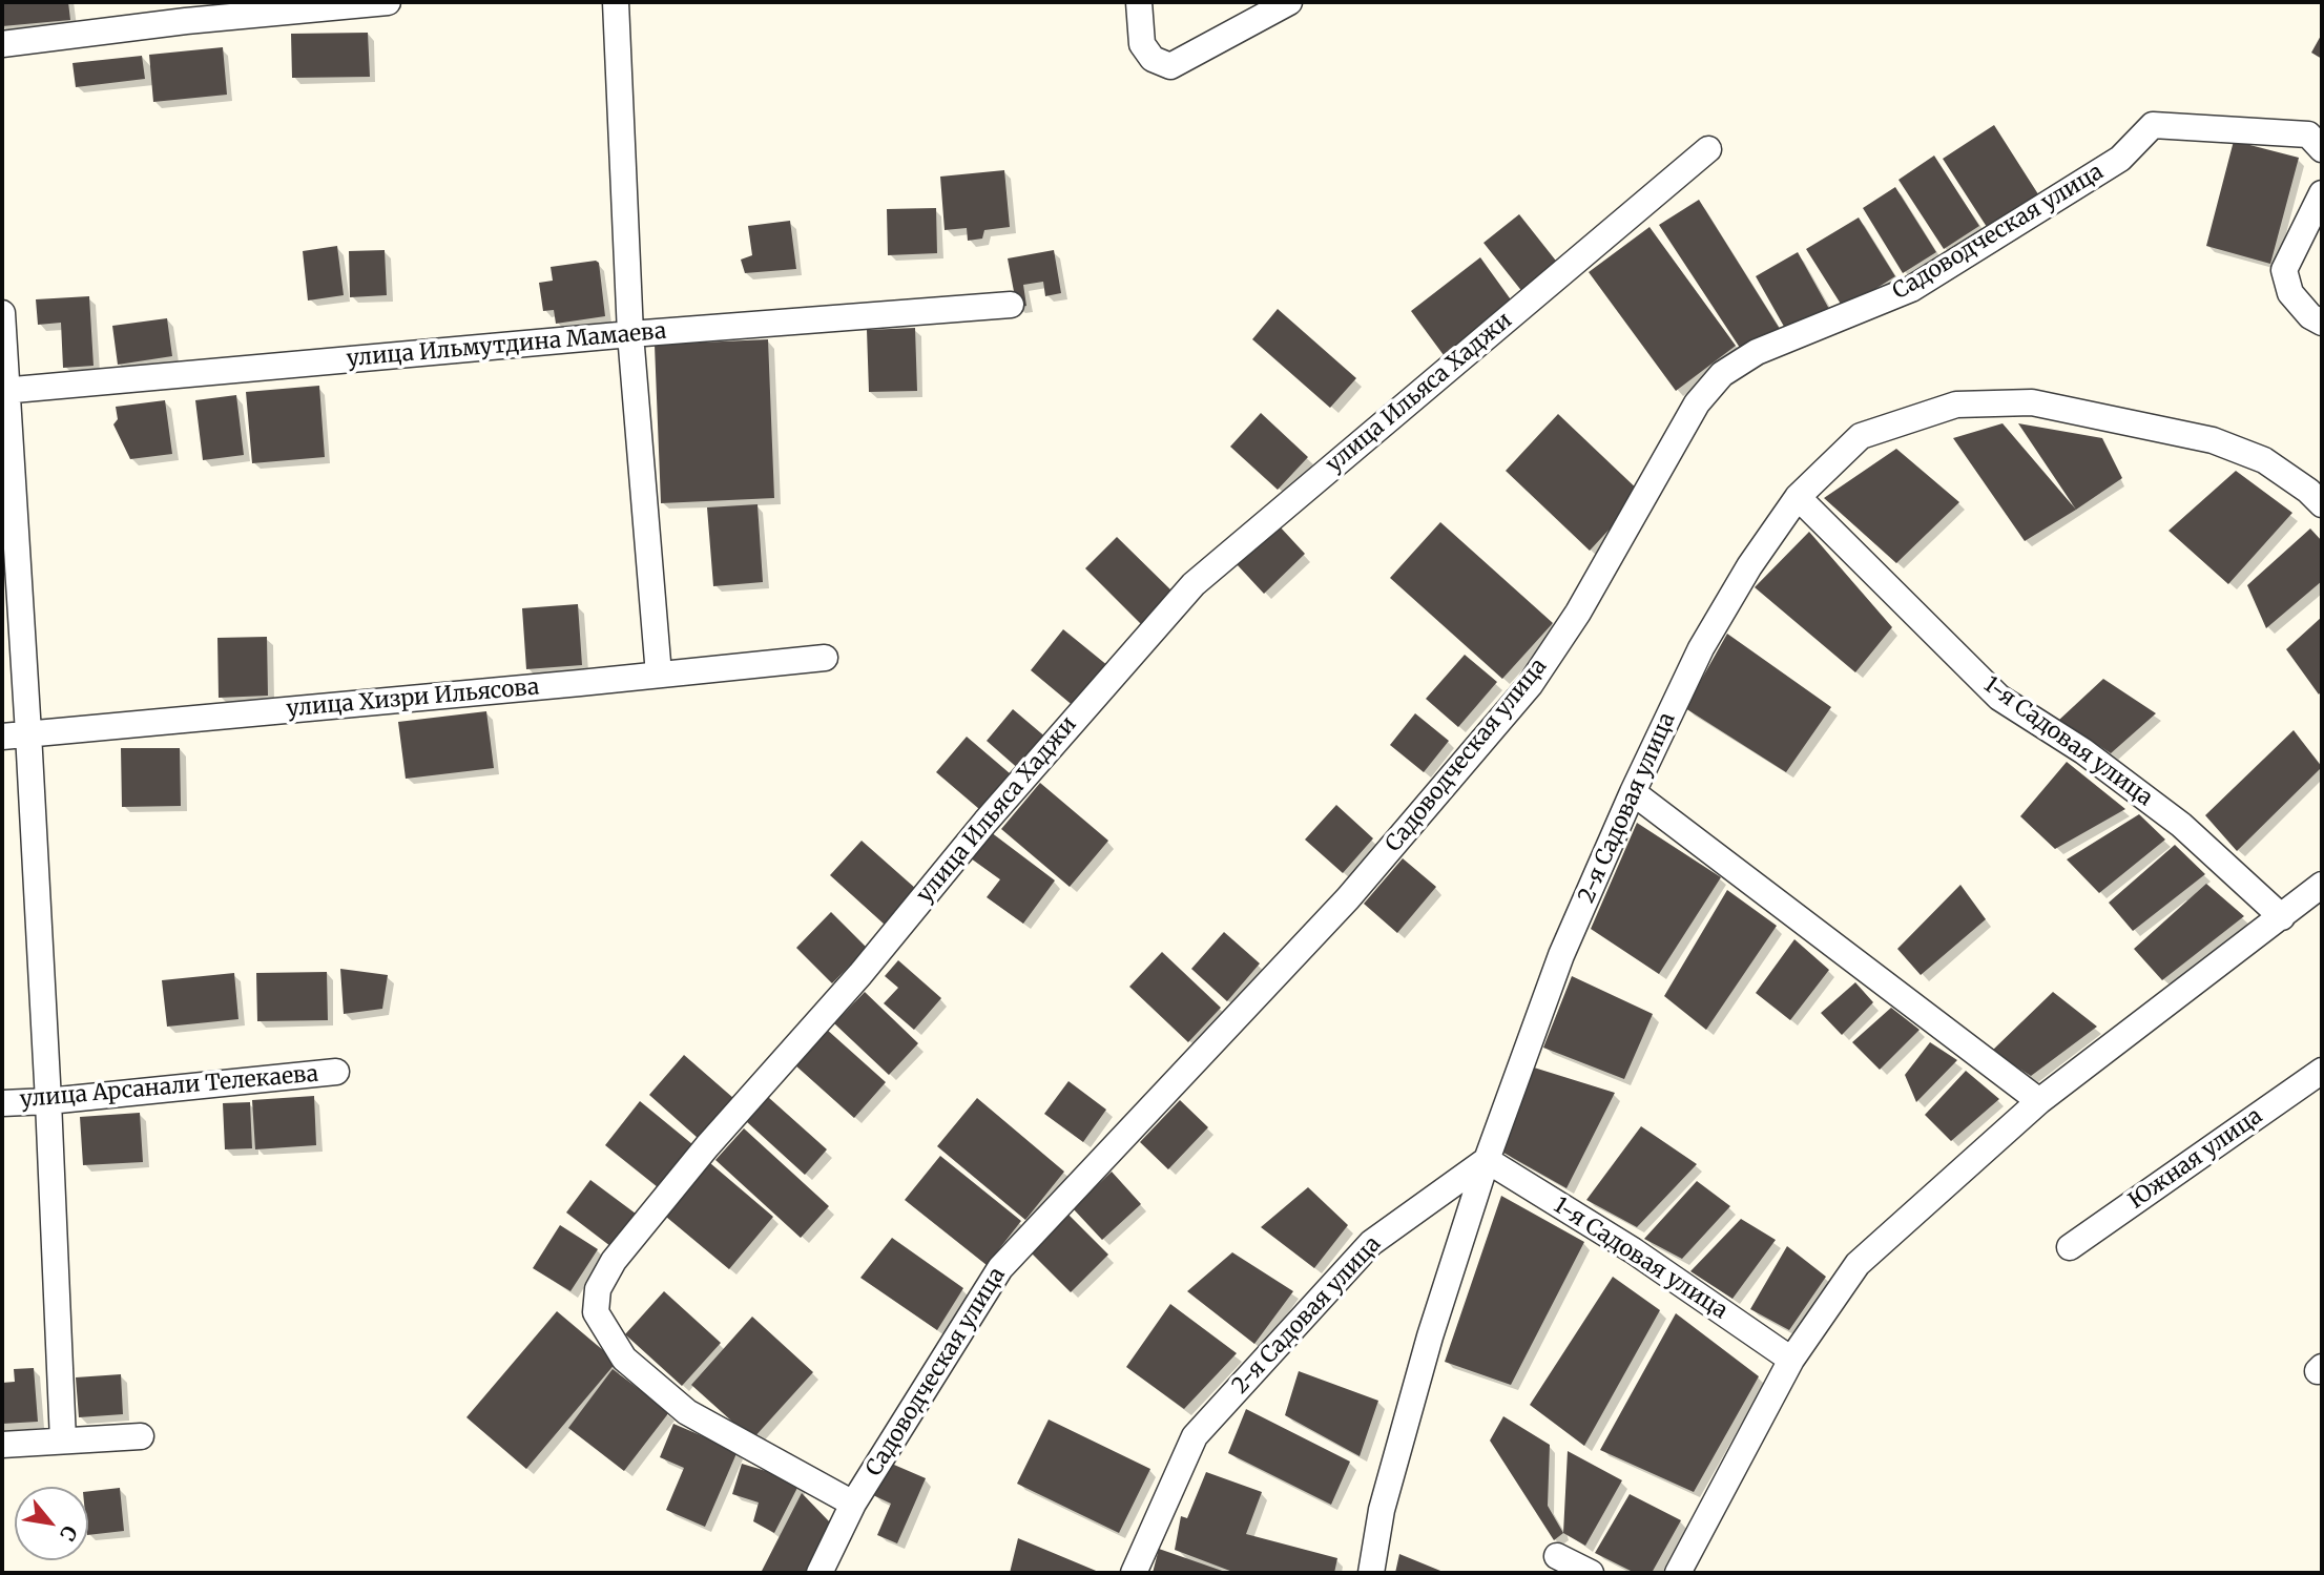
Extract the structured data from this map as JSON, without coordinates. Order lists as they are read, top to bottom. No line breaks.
{"streets":{"street":["Садоводческая улица","улица Ильмутдина Мамаева","улица Ильяса Хаджи","улица Хизри Ильясова","1-я Садовая улица","2-я Садовая улица","улица Арсанали Телекаева","Южная улица"]},"crossings":[["Садоводческая улица","улица Ильяса Хаджи"],["1-я Садовая улица","2-я Садовая улица"]],"north":"bottom right"}
